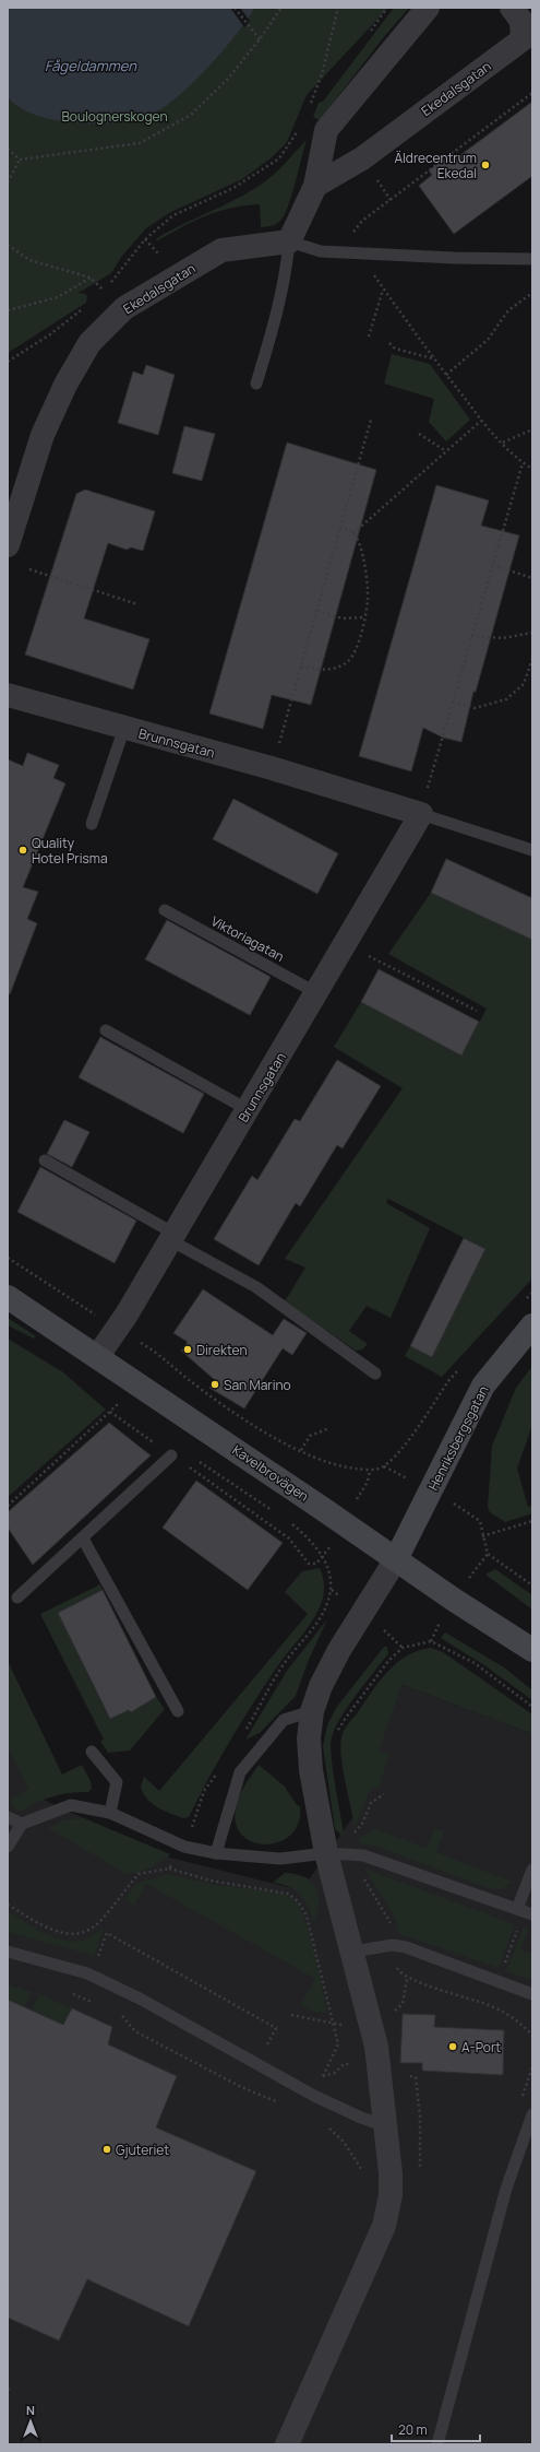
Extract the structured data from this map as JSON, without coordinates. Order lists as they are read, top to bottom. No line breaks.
{"streets":{"main road":["Henriksbergsgatan","Kavelbrovägen"],"street":["Ekedalsgatan","Brunnsgatan"],"lane":["Viktoriagatan"]},"crossings":[["Brunnsgatan","Viktoriagatan"],["Brunnsgatan","Kavelbrovägen"],["Henriksbergsgatan","Kavelbrovägen"]],"water":["Fågeldammen"],"parks":["Boulognerskogen"],"places":["Äldrecentrum Ekedal","Quality Hotel Prisma","Direkten","San Marino","A-Port","Gjuteriet"],"scale_bar":"20 m","north":"top"}
